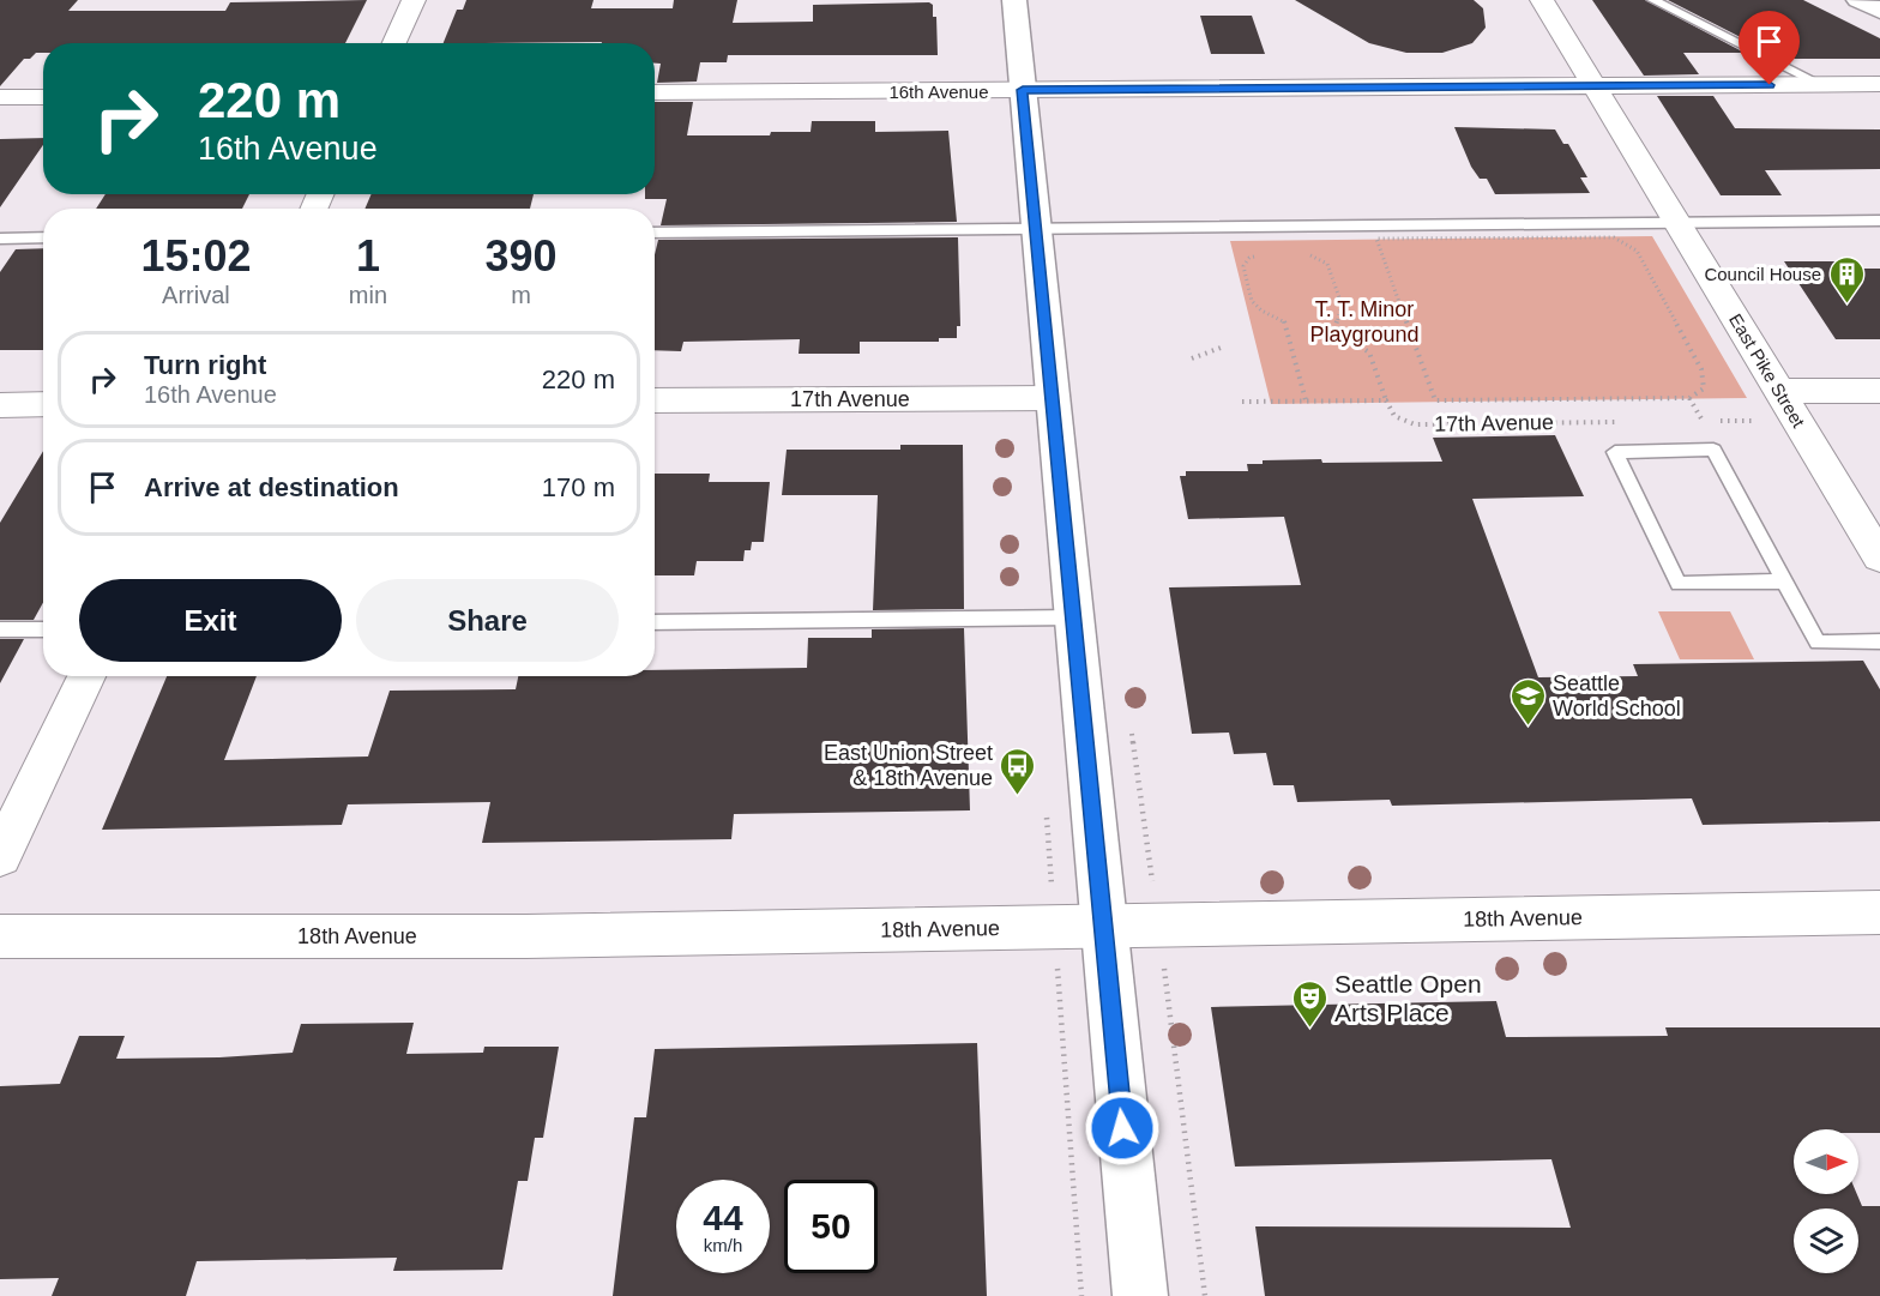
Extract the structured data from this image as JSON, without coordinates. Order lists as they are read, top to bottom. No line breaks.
{"streets":{"street":["16th Avenue","East Pike Street","17th Avenue","18th Avenue"]},"crossings":[["16th Avenue","East Pike Street"]],"parks":["T. T. Minor Playground"],"places":{"building":["Council House"],"school or university":["Seattle World School"],"bus stop":["East Union Street & 18th Avenue"],"theatre":["Seattle Open Arts Place"]},"north":"right","page":{"turn":["220 m","16th Avenue"],"eta":["15:02","Arrival","1","min","390","m"],"list":[{"name":"Turn right","note":"16th Avenue","value":"220 m"},{"name":"Arrive at destination","value":"170 m"}],"buttons":["Exit","Share"],"speed":"44 km/h","limit":"50"}}
